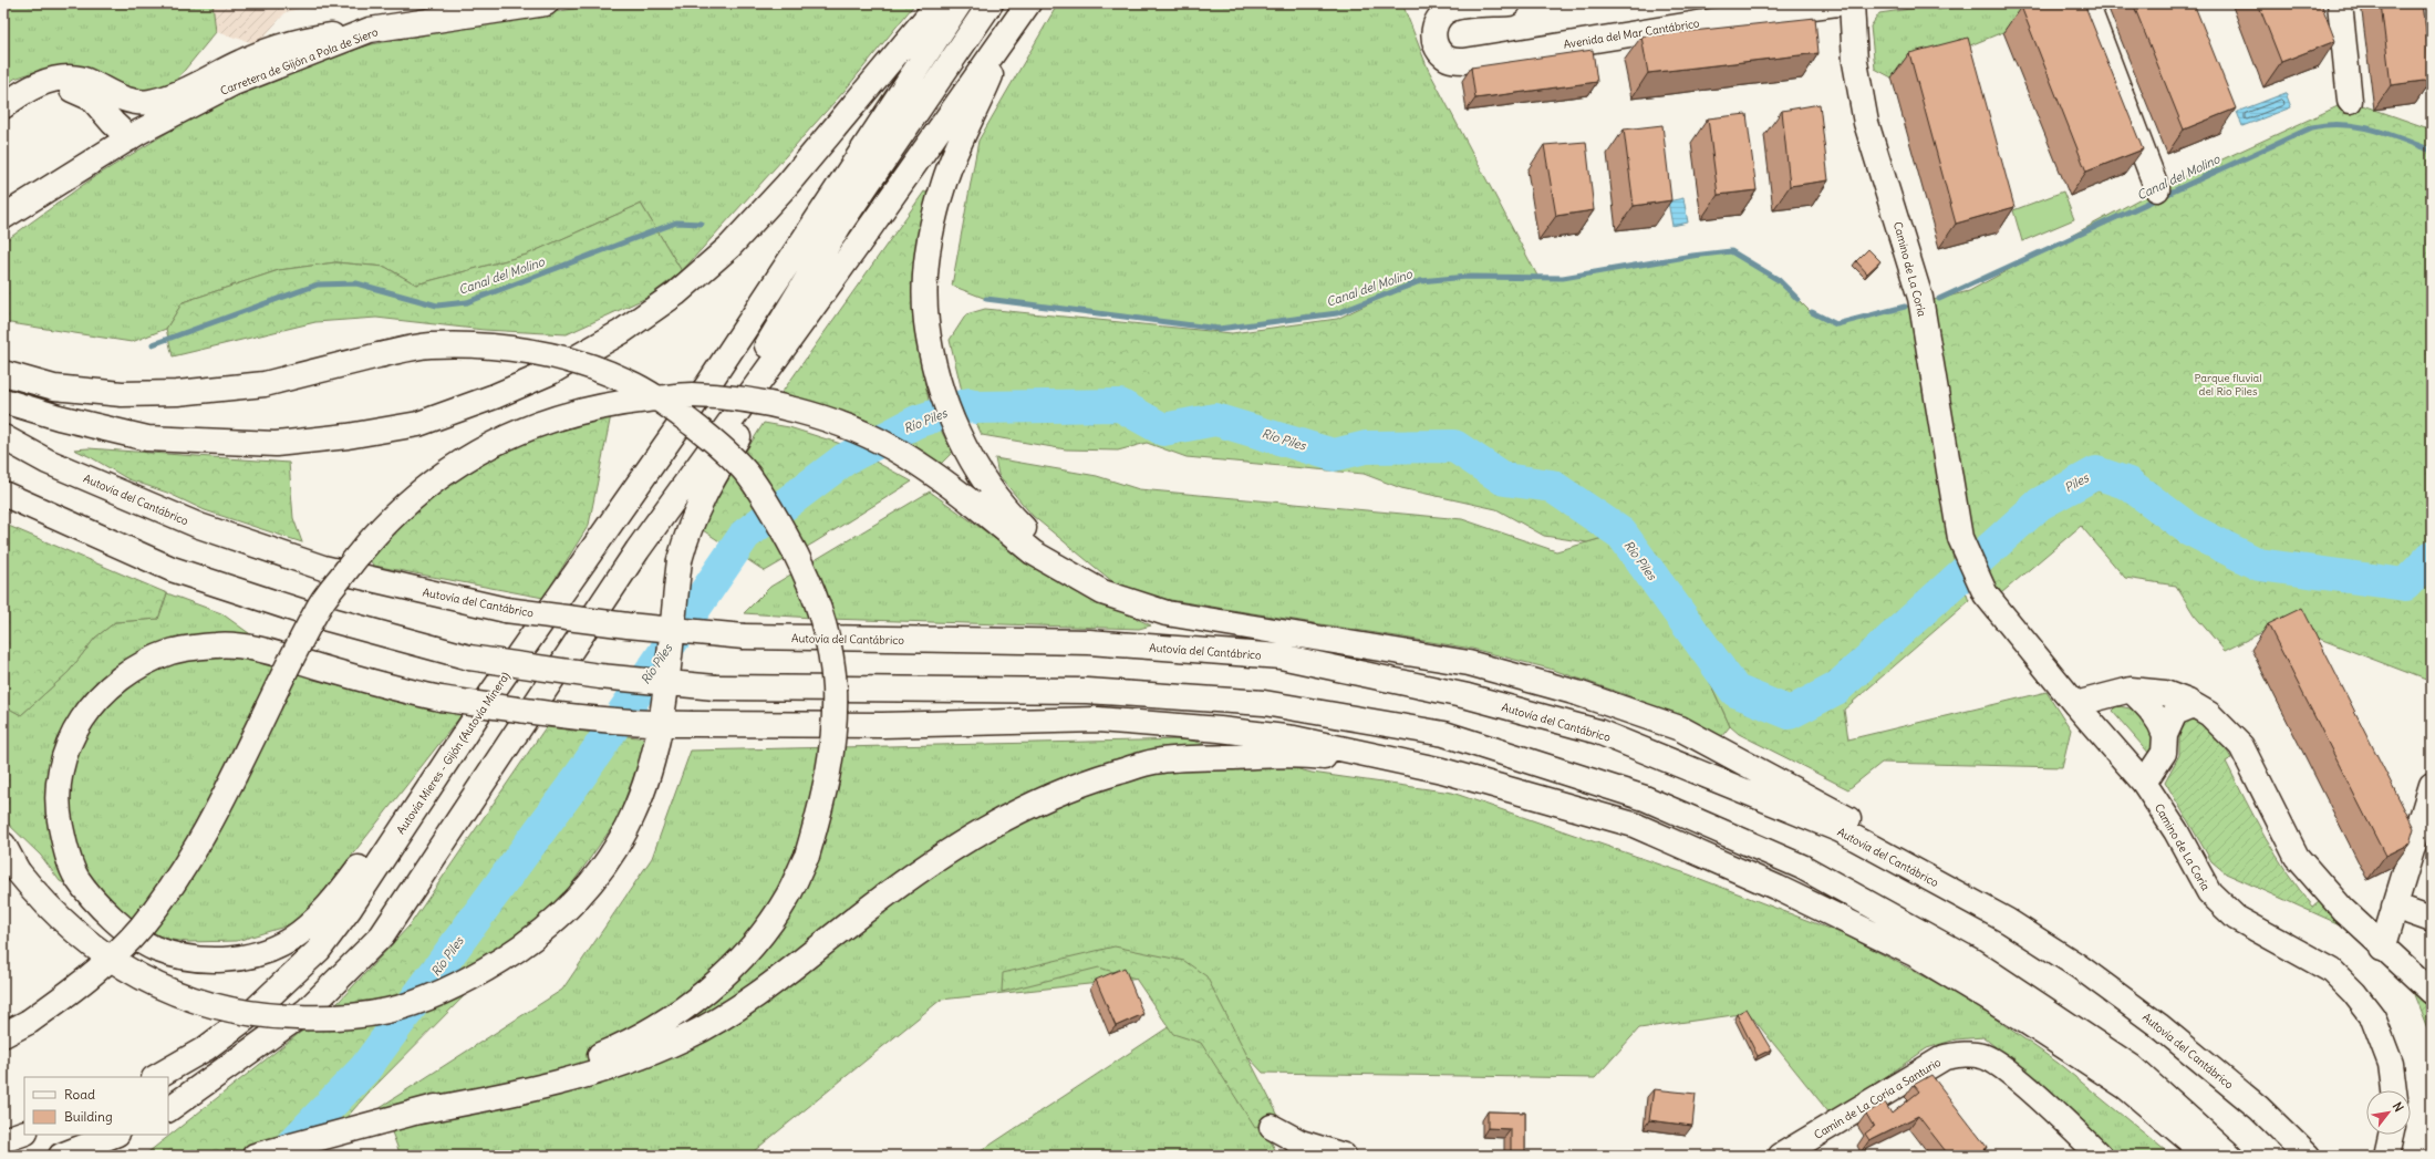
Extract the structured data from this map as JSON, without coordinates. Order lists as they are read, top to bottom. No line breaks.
{"streets":{"main road":["Avenida del Mar Cantábrico","Carretera de Gijón a Pola de Siero","Camino de La Coría","Autovía del Cantábrico","Autovía Mieres - Gijón (Autovía Minera)","Camín de La Coría a Santurio"]},"water":["Canal del Molino","Río Piles","Piles"],"parks":["Parque fluvial del Rio Piles"],"legend":["Road","Building"],"north":"top right"}
